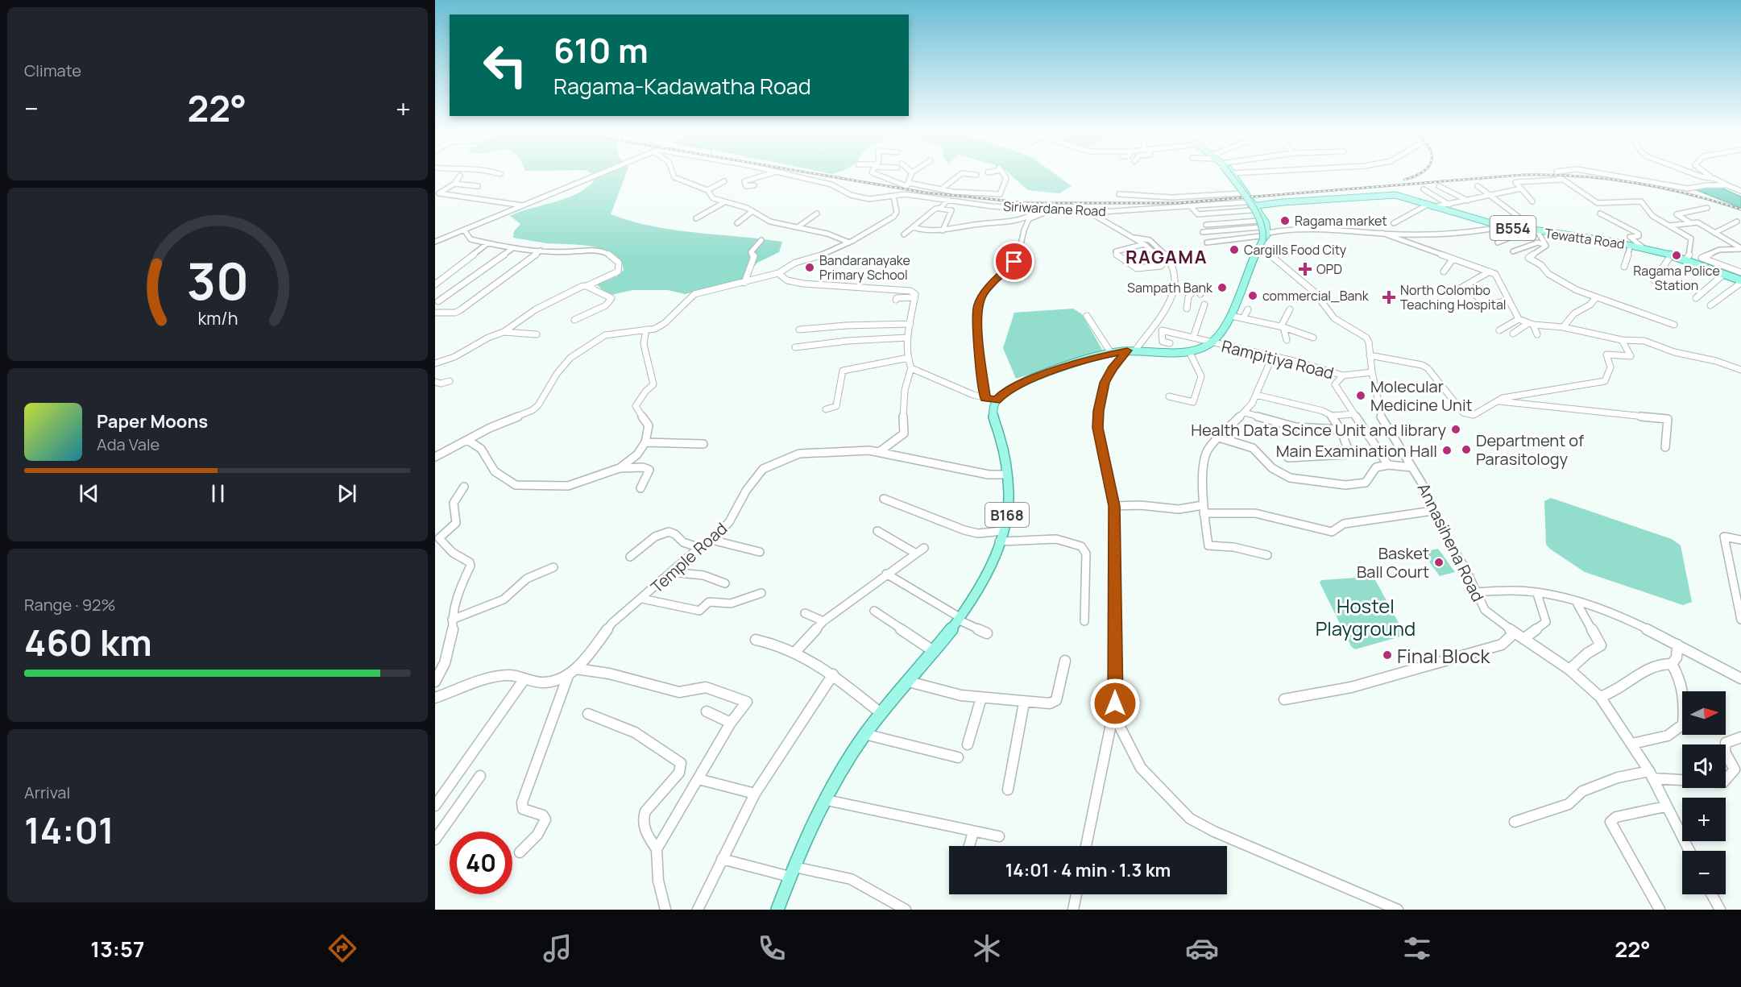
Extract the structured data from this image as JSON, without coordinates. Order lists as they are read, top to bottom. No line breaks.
{"streets":{"main road":["B554","Tewatta Road","B168"],"street":["Siriwardane Road","Rampitiya Road","Annasihena Road","Temple Road"]},"crossings":[["Siriwardane Road","Tewatta Road"],["B168","Temple Road"]],"districts":["RAGAMA"],"parks":["Hostel Playground"],"places":{"other":["Ragama market","Cargills Food City","Ragama Police Station","Bandaranayake Primary School","Sampath Bank","commercial_Bank","Molecular Medicine Unit","Health Data Scince Unit and library","Department of Parasitology","Main Examination Hall","Basket Ball Court","Final Block"],"health":["OPD","North Colombo Teaching Hospital"]},"north":"right","page":{"tile":["Climate",["Range · 92%","460 km"],["Arrival","14:01"]],"turn":["610 m","Ragama-Kadawatha Road"],"heat":["−","22°","+"],"song":["Paper Moons","Ada Vale"],"map_buttons":["+","−"],"limit":"40","trip":"14:01 · 4 min · 1.3 km","tabs":["13:57","22°"],"gauge":["30","km/h"]}}
